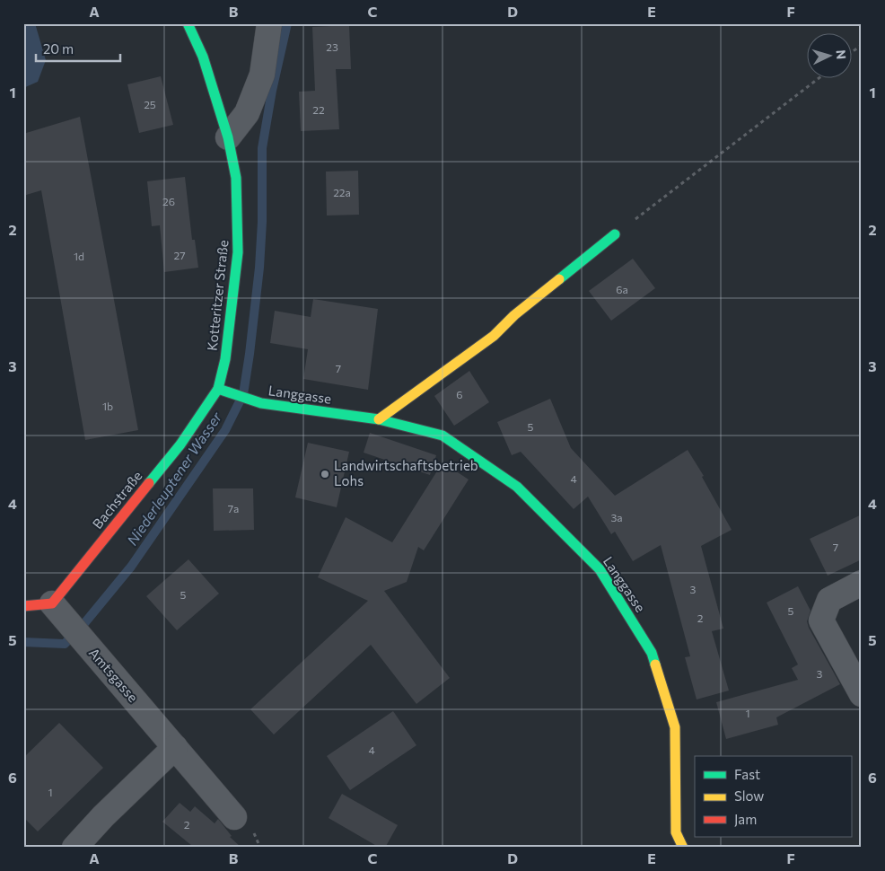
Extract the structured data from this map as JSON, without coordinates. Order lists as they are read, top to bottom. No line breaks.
{"streets":{"street":["Kotteritzer Straße","Langgasse","Bachstraße","Amtsgasse"]},"crossings":[["Kotteritzer Straße","Langgasse"],["Kotteritzer Straße","Bachstraße"],["Langgasse","Bachstraße"],["Bachstraße","Amtsgasse"]],"water":["Niederleuptener Wasser"],"places":["Landwirtschaftsbetrieb Lohs"],"house_numbers":["23","25","22","22a","26","27","1d","6a","7","6","1b","5","4","7a","3a","7","3","5","5","2","3","1","4","1","2"],"legend":["Fast","Slow","Jam"],"scale_bar":"20 m","north":"right","grid":{"columns":["A","B","C","D","E","F"],"rows":["1","2","3","4","5","6"]}}
